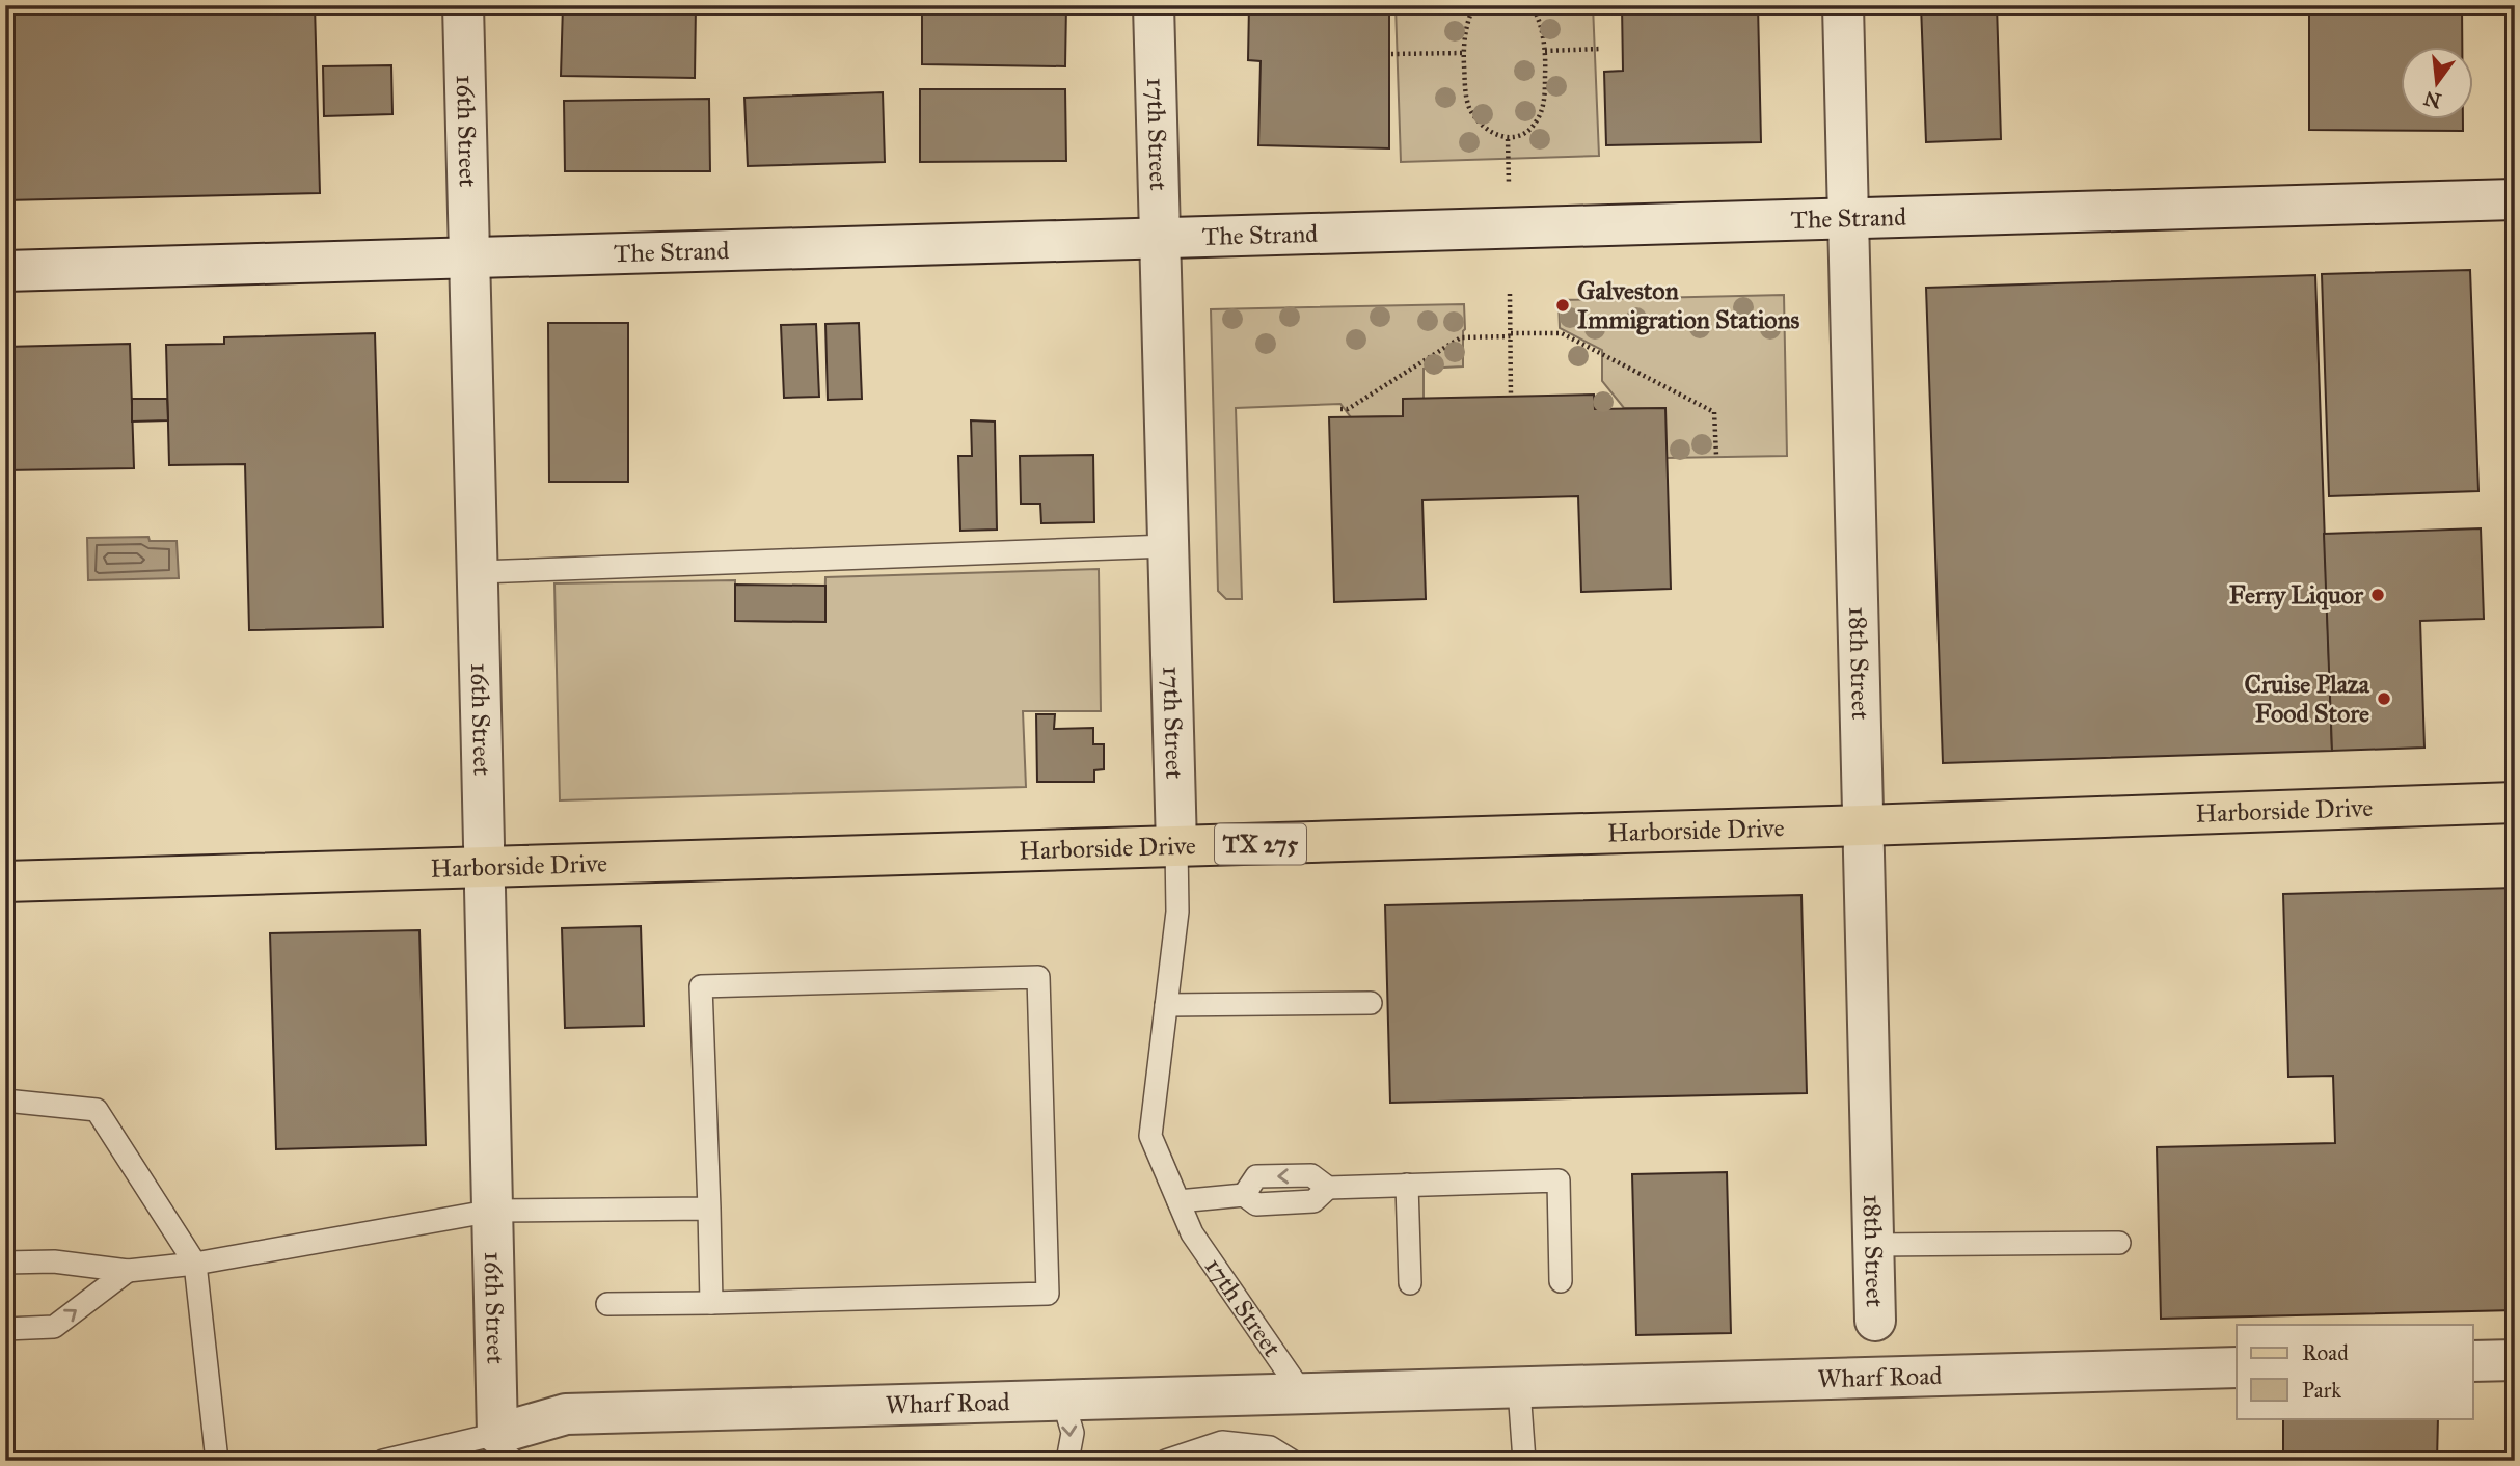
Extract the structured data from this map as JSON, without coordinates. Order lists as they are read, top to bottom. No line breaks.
{"streets":{"main road":["Harborside Drive","TX 275"],"street":["16th Street","17th Street","The Strand","18th Street","Wharf Road"]},"crossings":[["16th Street","The Strand"],["16th Street","Harborside Drive"],["16th Street","Wharf Road"],["17th Street","The Strand"],["17th Street","Harborside Drive"],["17th Street","Wharf Road"],["The Strand","18th Street"],["18th Street","Harborside Drive"]],"places":["Galveston Immigration Stations","Ferry Liquor","Cruise Plaza Food Store"],"legend":["Road","Park"],"north":"bottom"}
